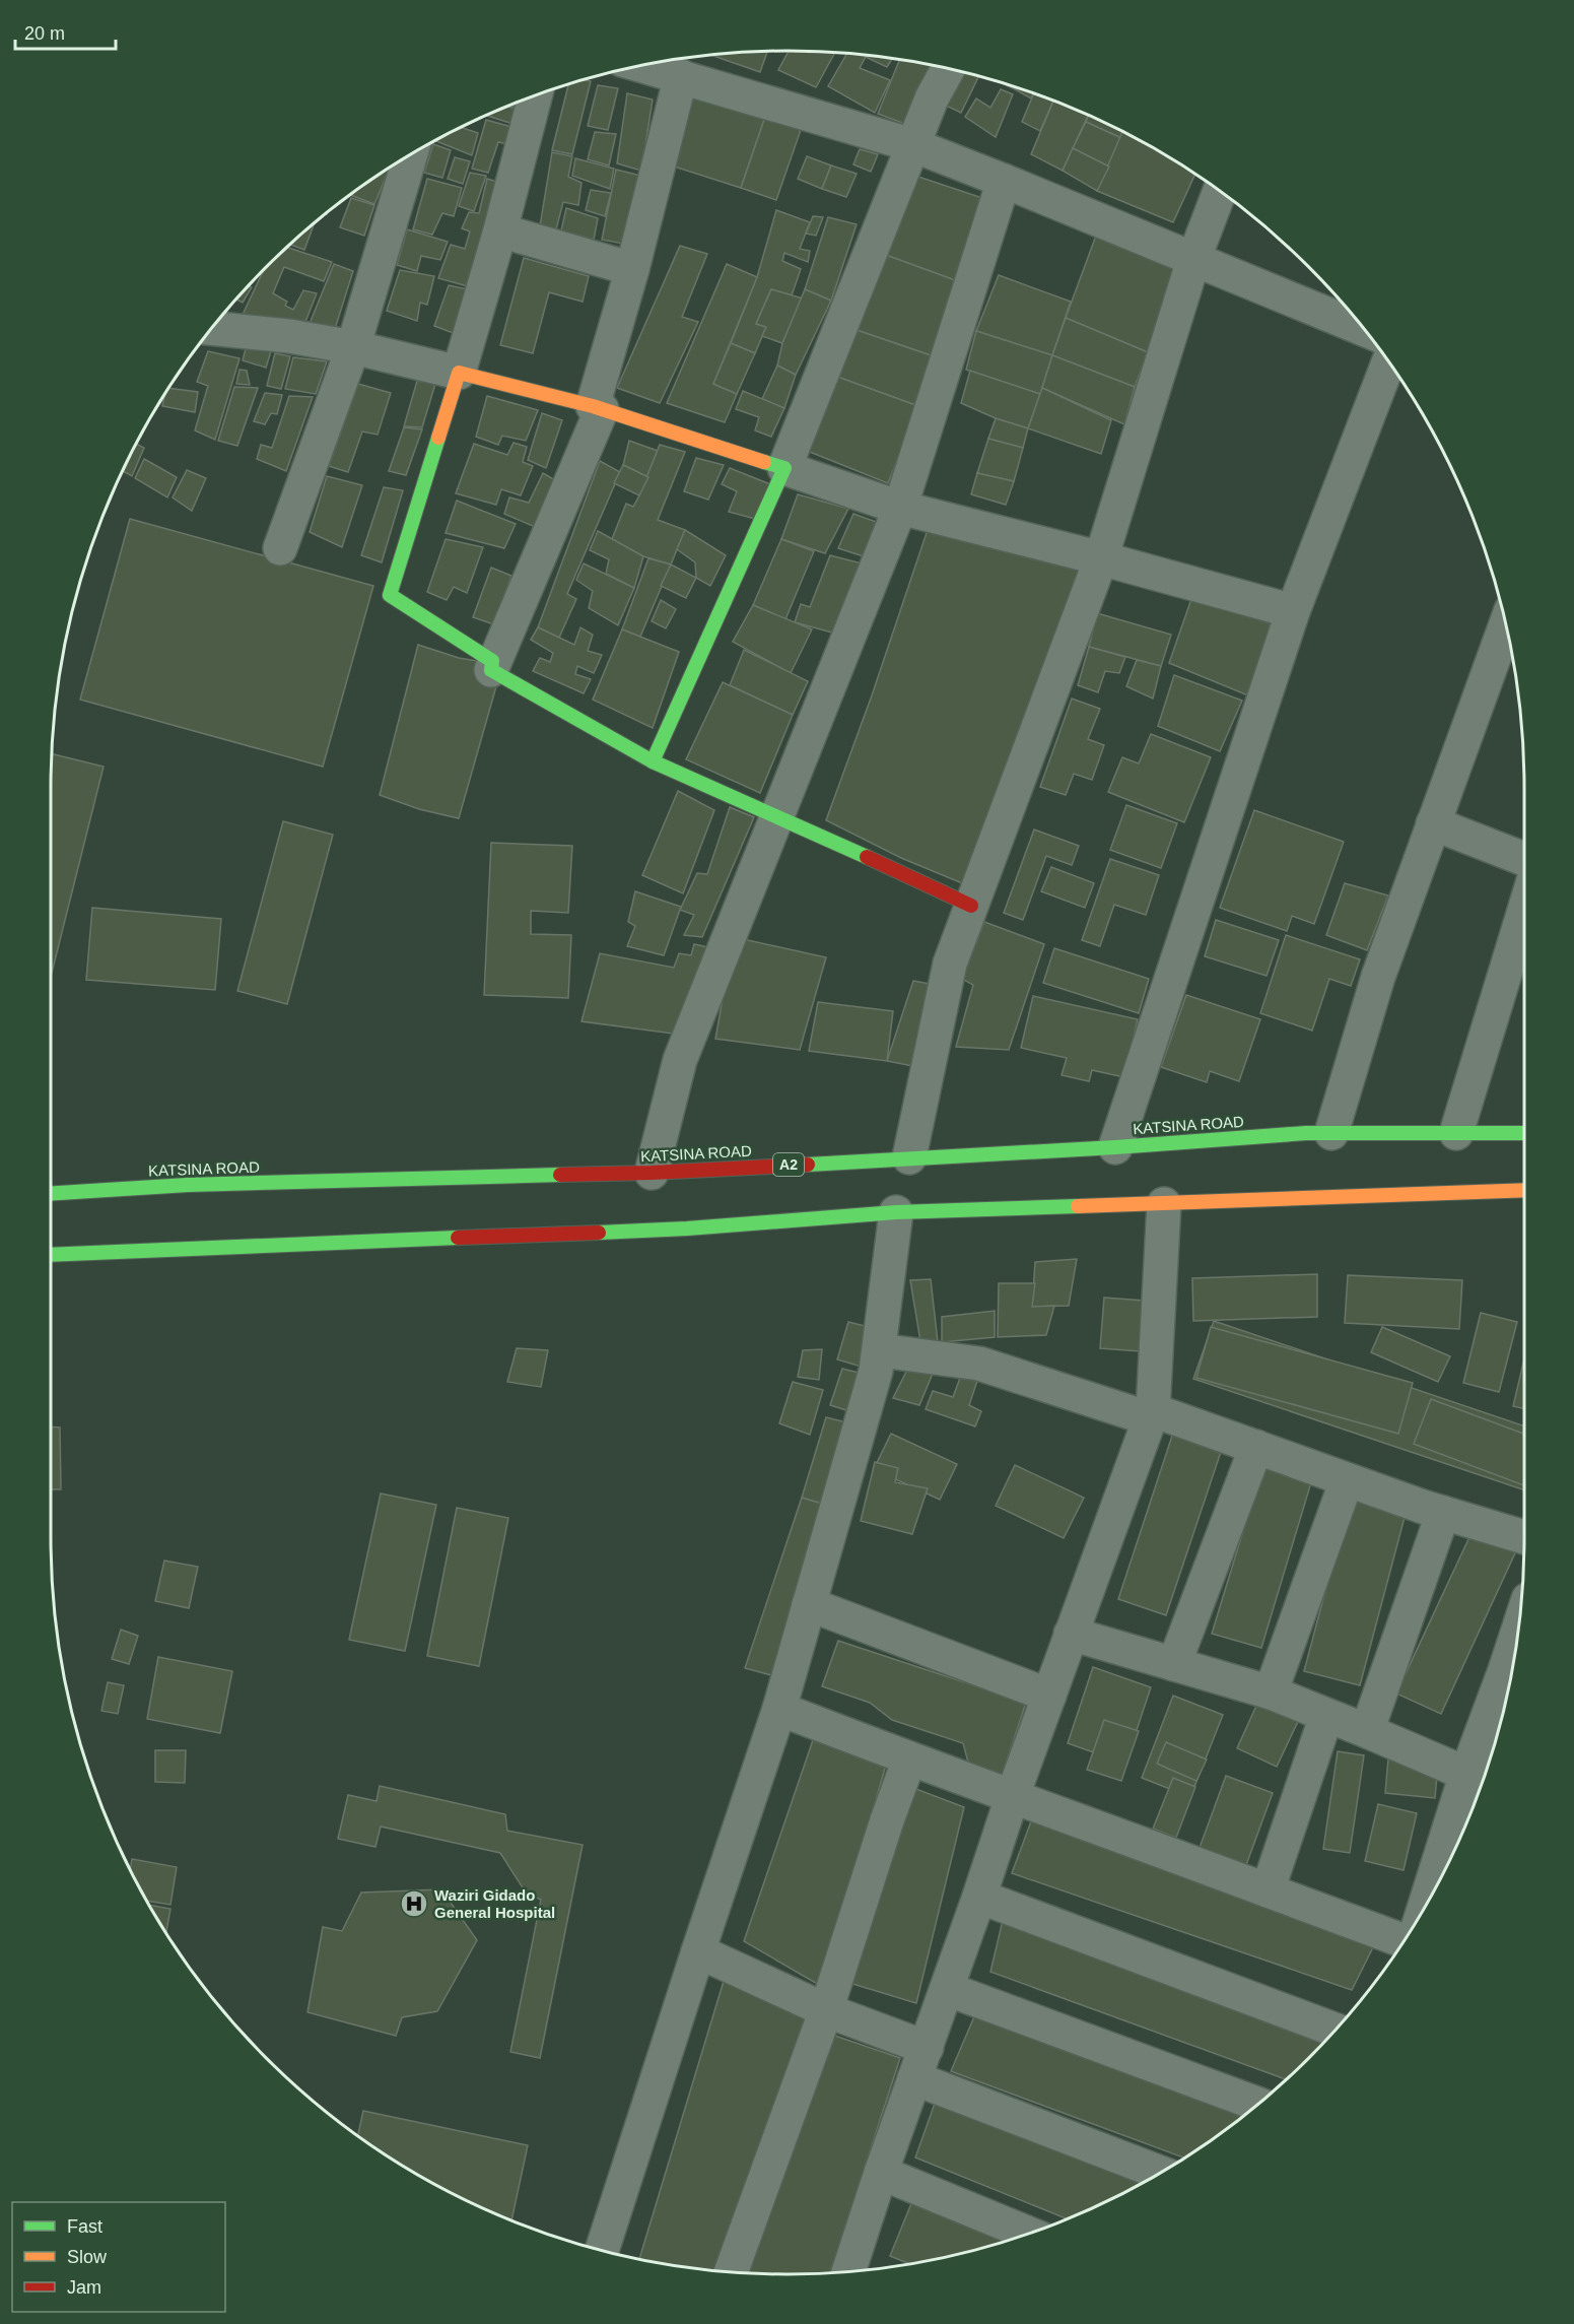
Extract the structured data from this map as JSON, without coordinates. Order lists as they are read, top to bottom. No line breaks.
{"streets":{"main road":["KATSINA ROAD","A2"]},"places":{"hospital":["Waziri Gidado General Hospital"]},"legend":["Fast","Slow","Jam"],"scale_bar":"20 m"}
